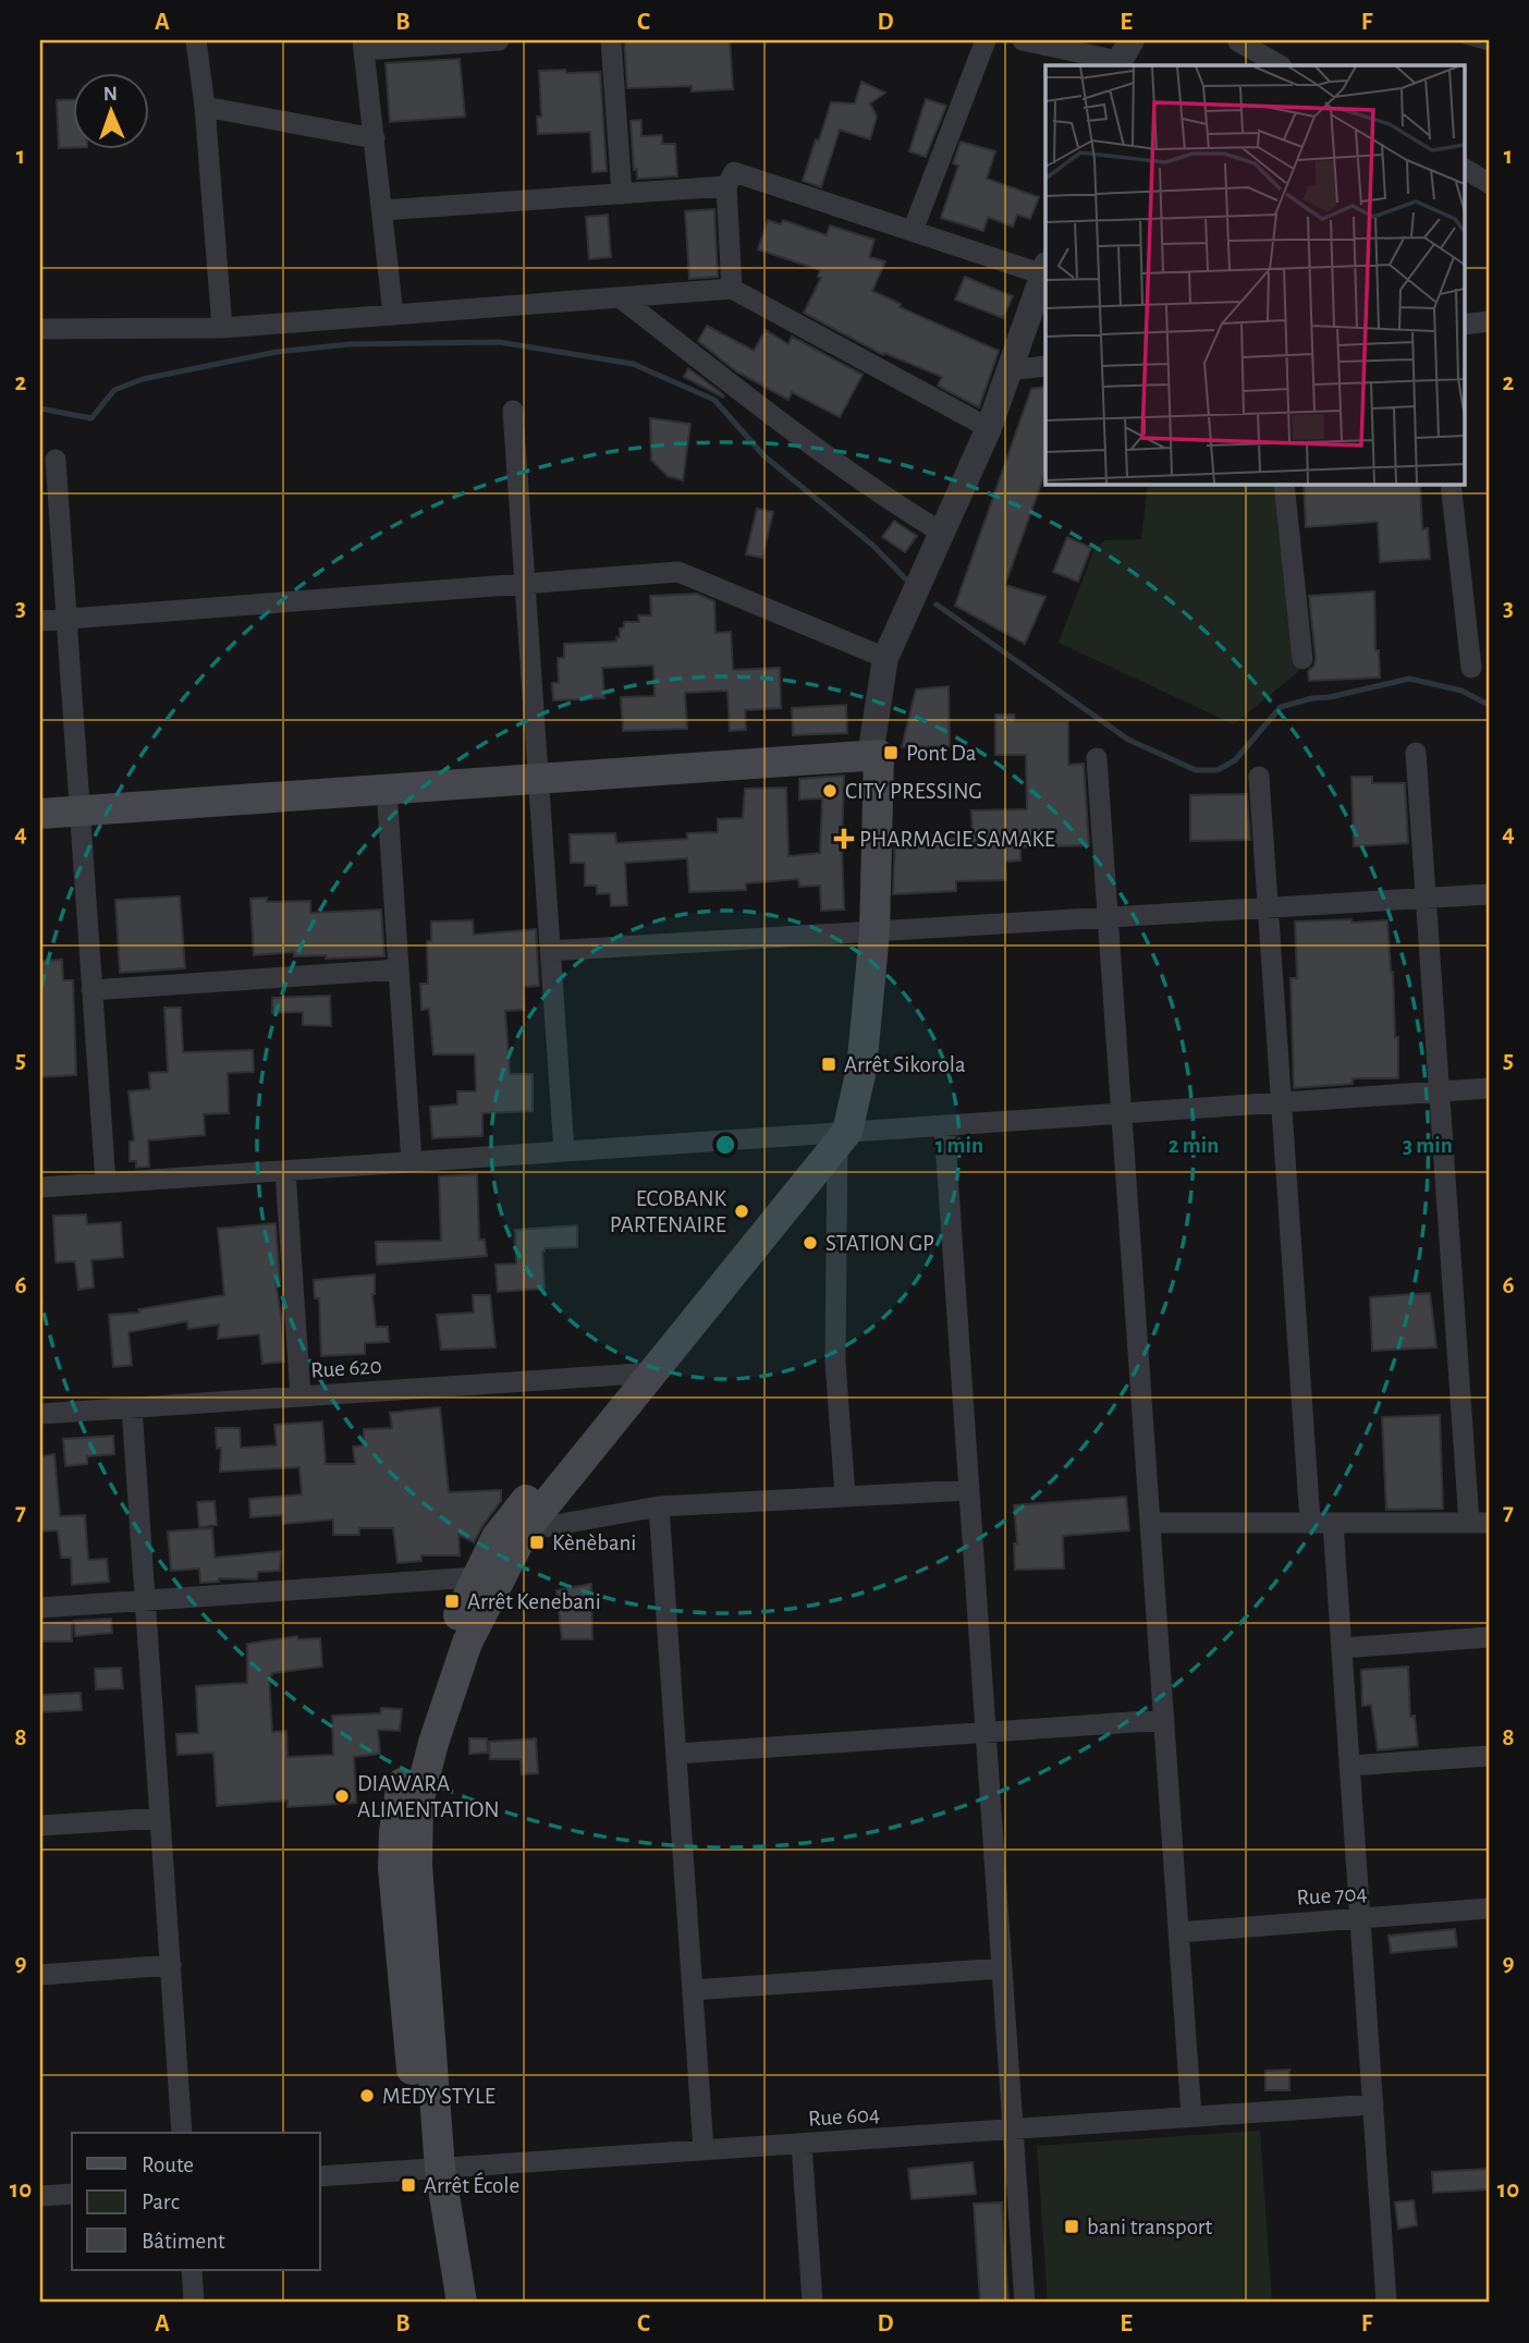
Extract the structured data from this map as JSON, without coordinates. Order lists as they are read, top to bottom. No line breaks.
{"streets":{"street":["Rue 620","Rue 704","Rue 604"]},"places":{"transit":["Pont Da","Arrêt Sikorola","Kènèbani","Arrêt Kenebani","Arrêt École","bani transport"],"other":["CITY PRESSING","ECOBANK PARTENAIRE","STATION GP","DIAWARA ALIMENTATION","MEDY STYLE"],"health":["PHARMACIE SAMAKE"]},"legend":["Route","Parc","Bâtiment"],"north":"top","grid":{"columns":["A","B","C","D","E","F"],"rows":["1","2","3","4","5","6","7","8","9","10"]},"rings":["1 min","2 min","3 min"]}
